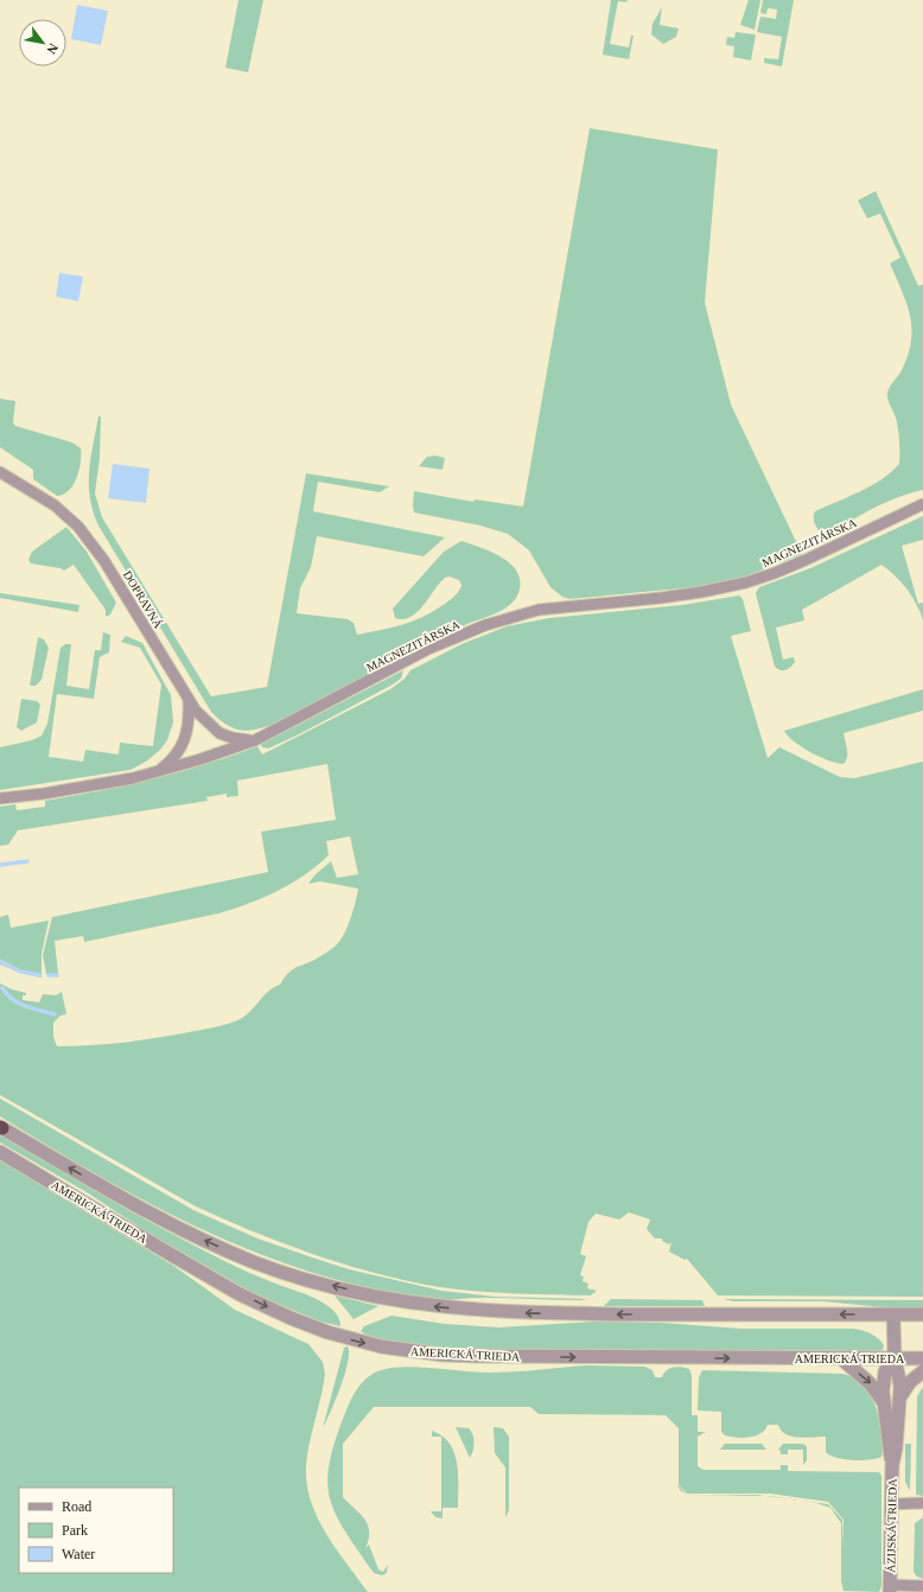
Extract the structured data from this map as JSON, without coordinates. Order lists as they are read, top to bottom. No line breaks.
{"streets":{"street":["MAGNEZITÁRSKA","DOPRAVNÁ","AMERICKÁ TRIEDA","ÁZIJSKÁ TRIEDA"]},"crossings":[["MAGNEZITÁRSKA","DOPRAVNÁ"],["AMERICKÁ TRIEDA","ÁZIJSKÁ TRIEDA"]],"legend":["Road","Park","Water"],"north":"bottom right"}
